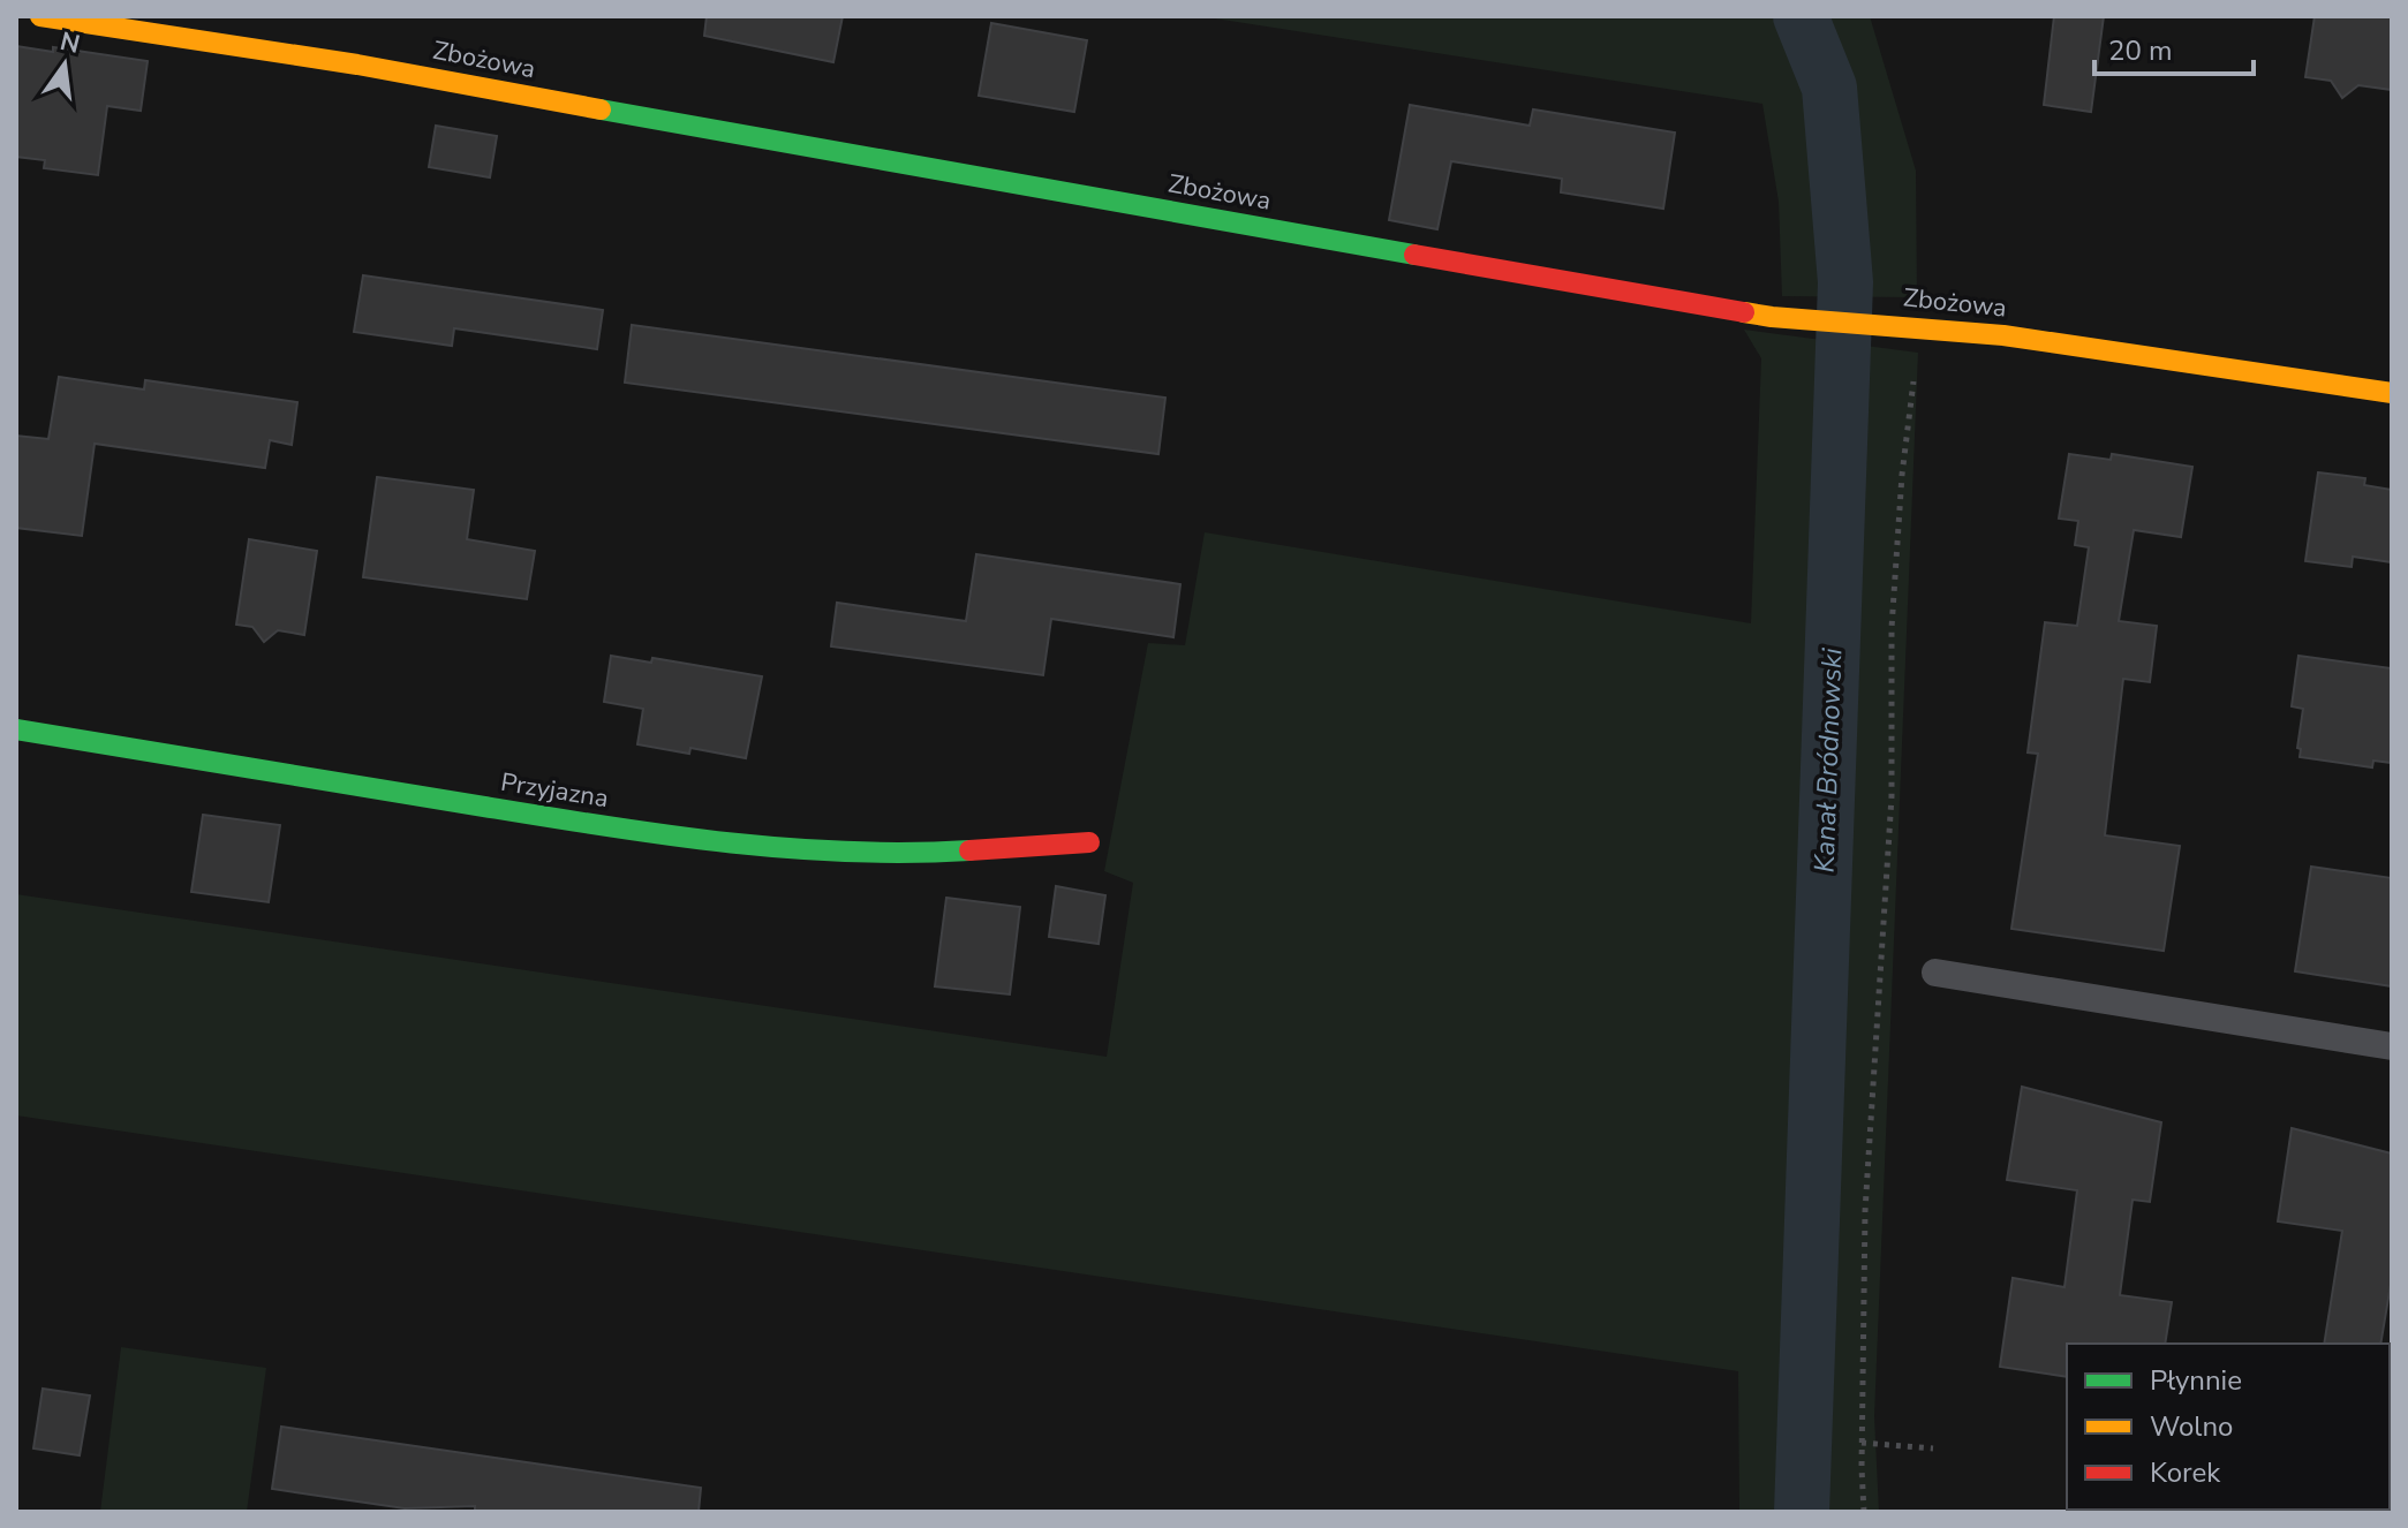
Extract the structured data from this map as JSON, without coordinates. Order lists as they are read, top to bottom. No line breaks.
{"streets":{"street":["Zbożowa","Przyjazna"]},"water":["Kanał Bródnowski"],"legend":["Płynnie","Wolno","Korek"],"scale_bar":"20 m","north":"top"}
